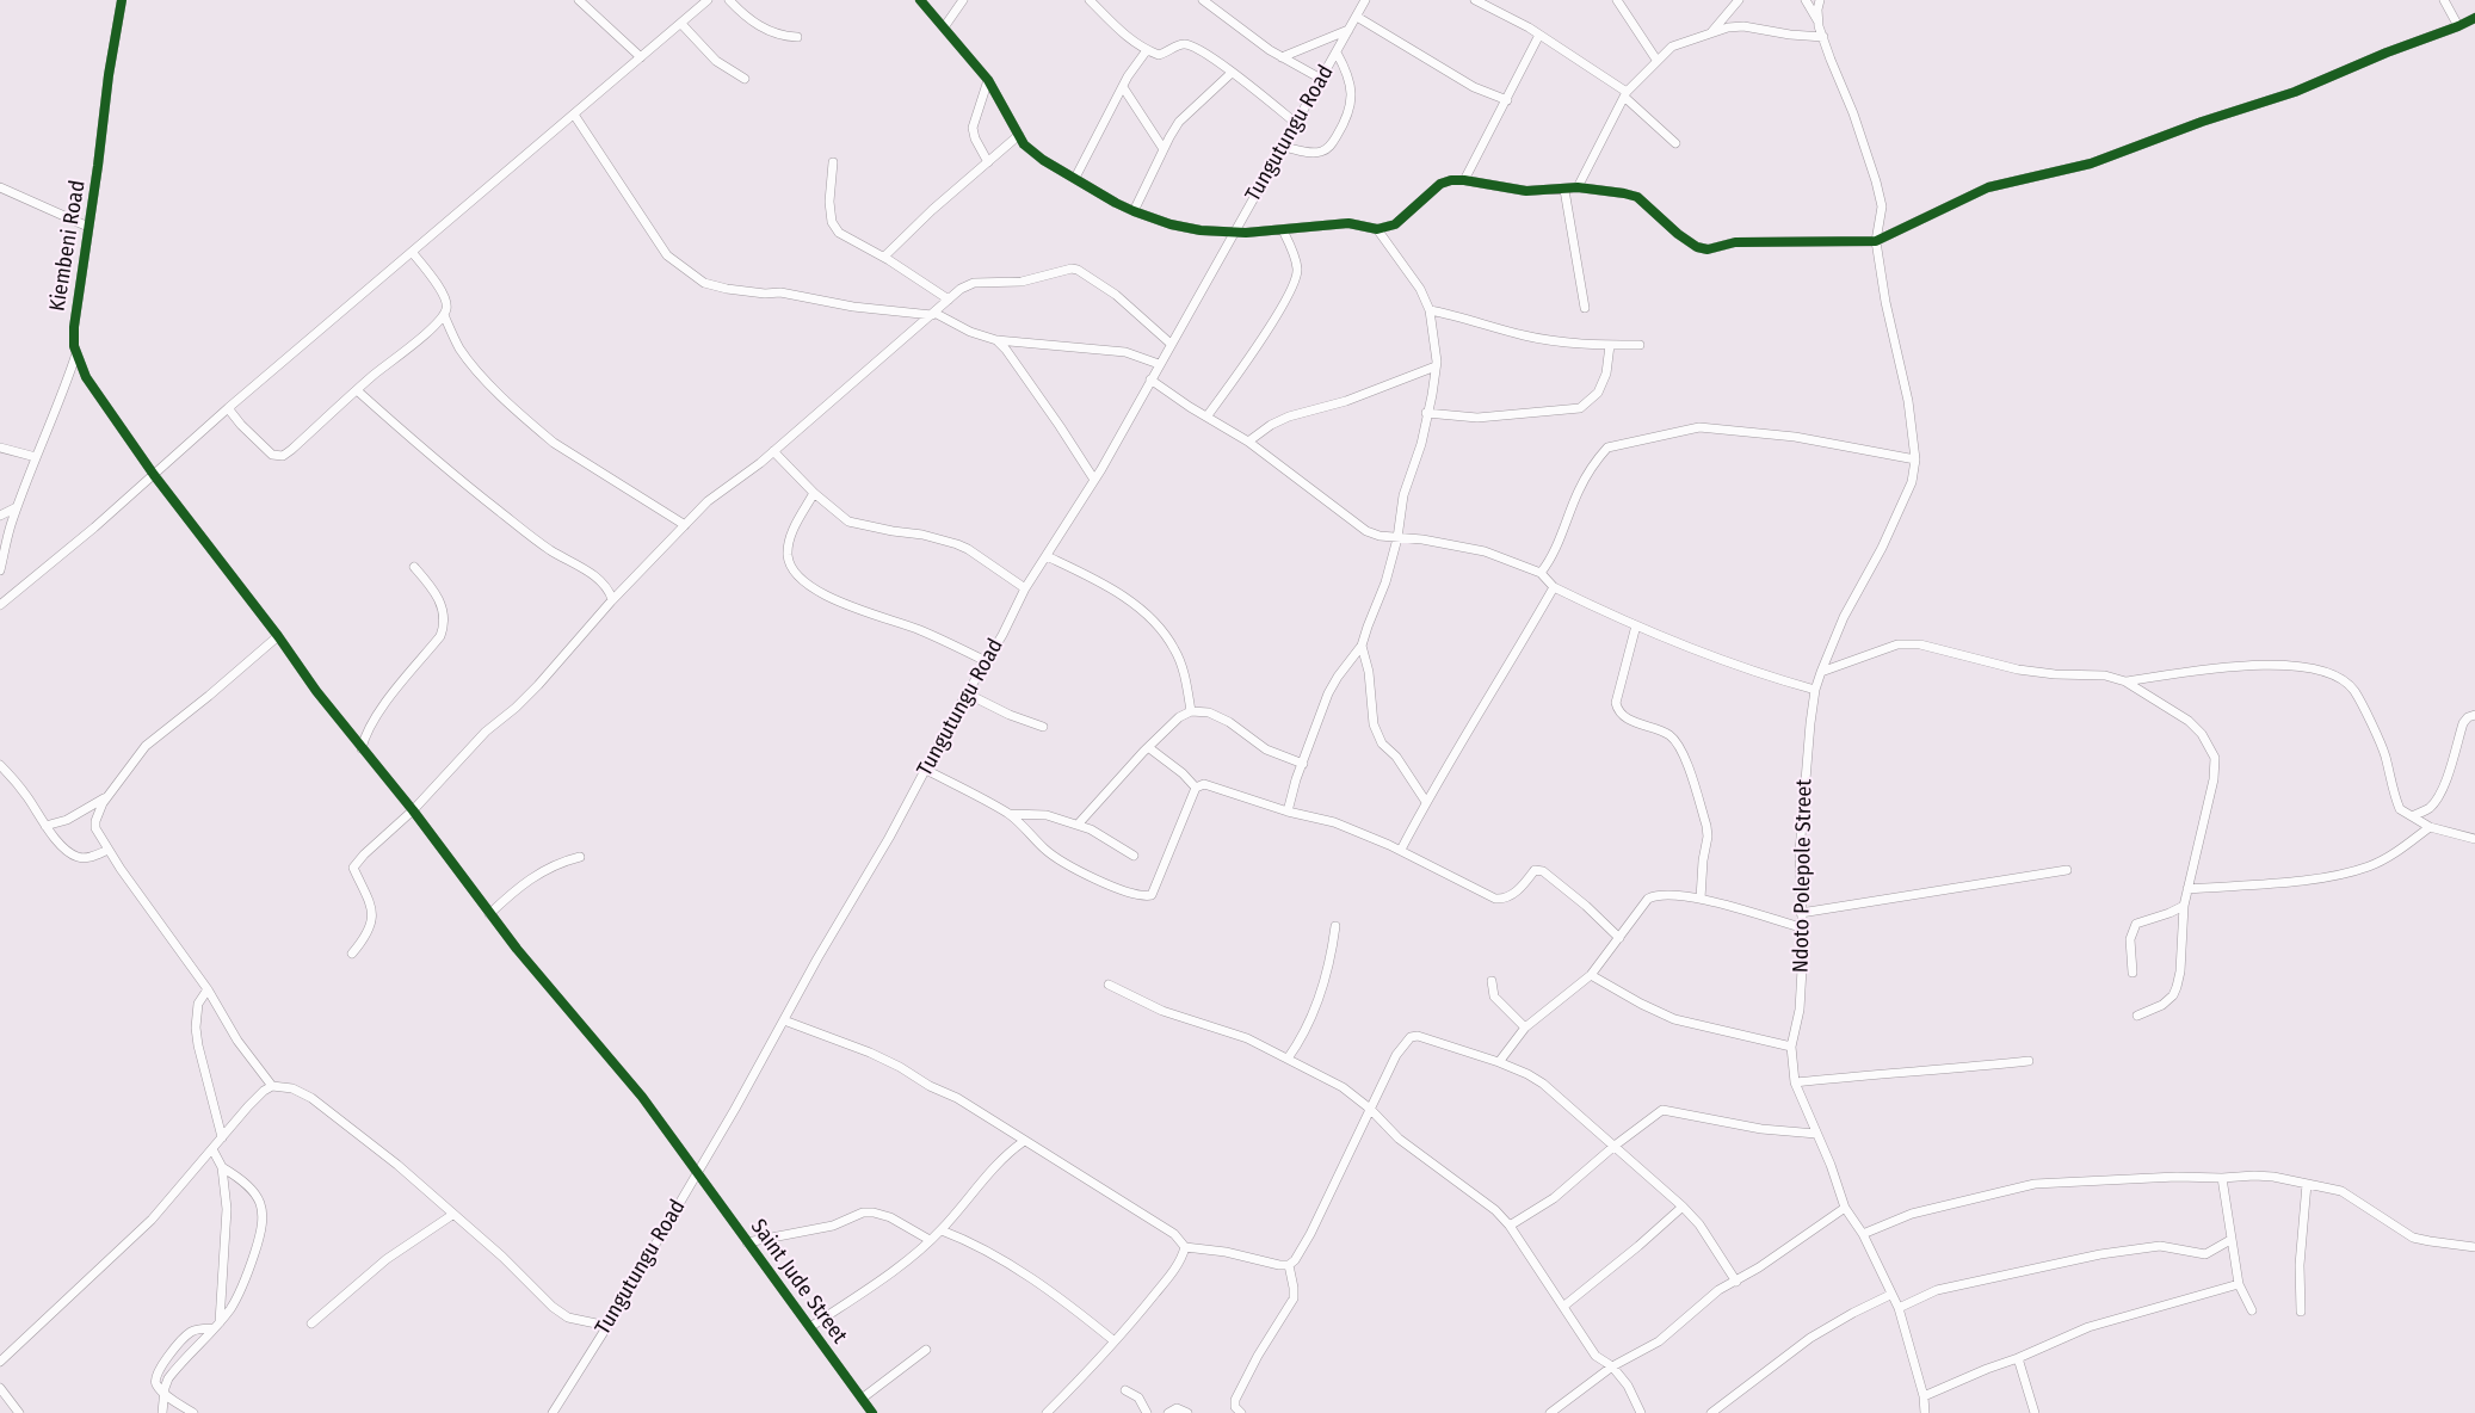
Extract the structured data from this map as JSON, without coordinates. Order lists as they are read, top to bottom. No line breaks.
{"streets":{"street":["Tungutungu Road","Kiembeni Road","Ndoto Polepole Street","Saint Jude Street"]},"crossings":[["Tungutungu Road","Saint Jude Street"],["Kiembeni Road","Saint Jude Street"]]}
